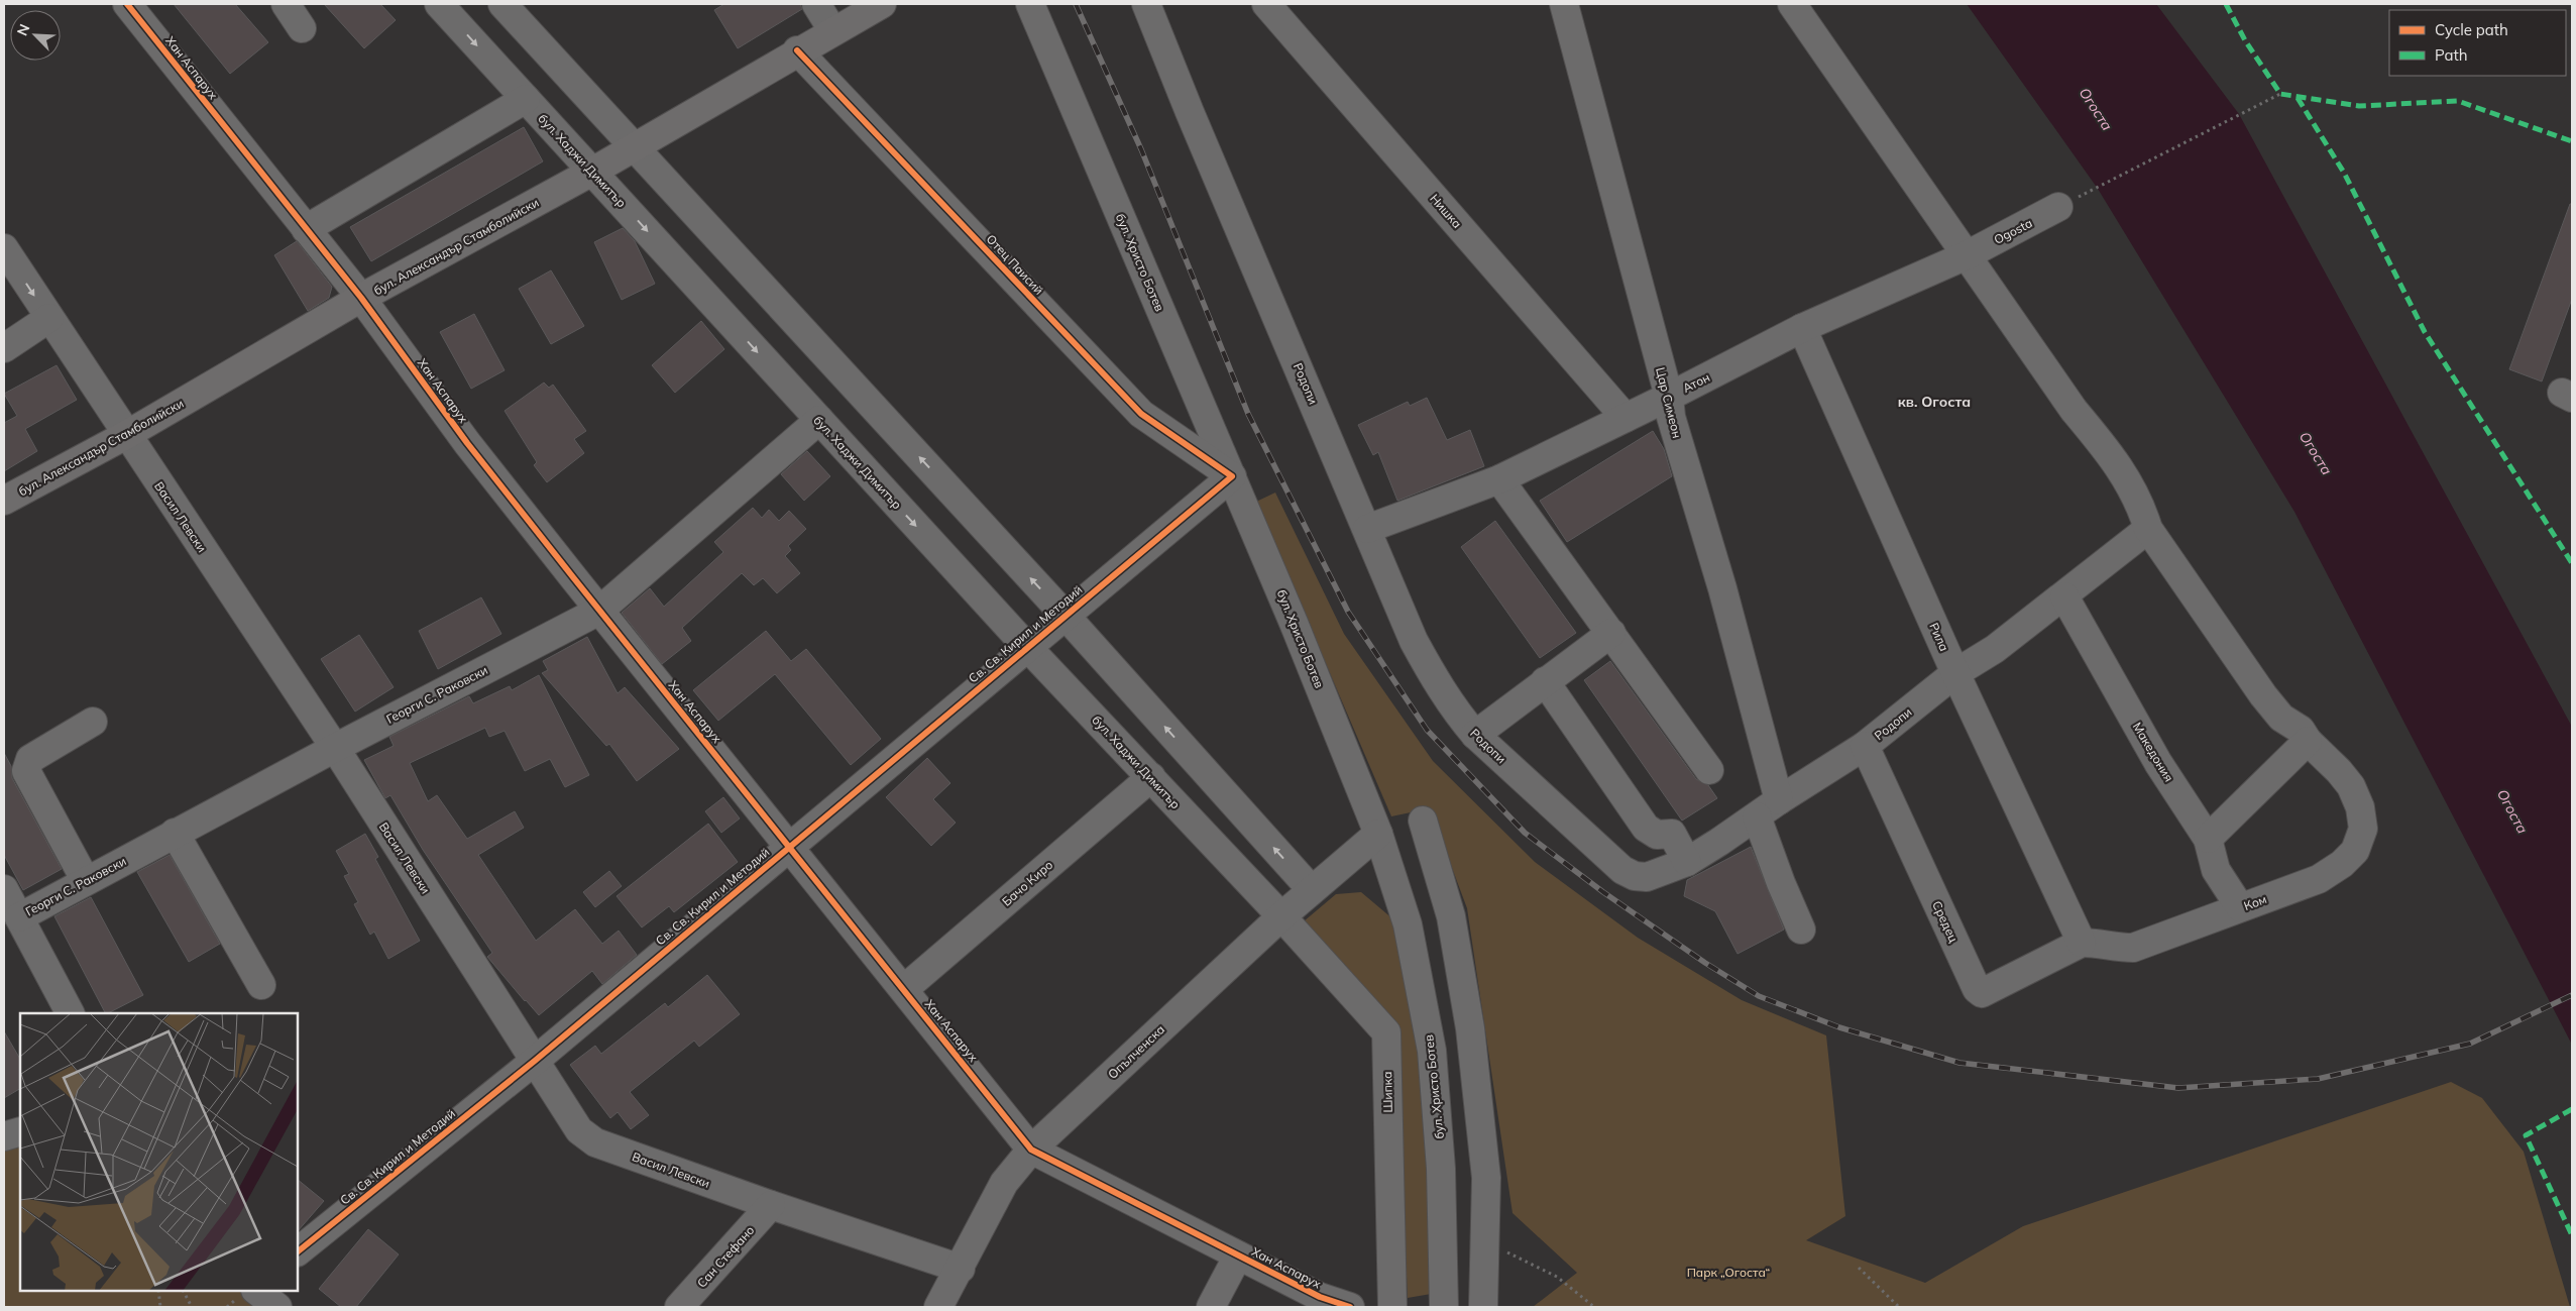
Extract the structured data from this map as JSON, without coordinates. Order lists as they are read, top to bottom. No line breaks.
{"streets":{"main road":["бул. Александър Стамболийски"],"street":["Хан Аспарух","бул. Хаджи Димитър","Нишка","Ogosta","бул. Христо Ботев","Отец Паисий","Атон","Родопи","Цар Симеон","Васил Левски","Св. Св. Кирил и Методий","Рила","Георги С. Раковски","Македония","Бачо Киро","Ком","Средец","Опълченска","Шипка","Сан Стефано"]},"crossings":[["Хан Аспарух","бул. Александър Стамболийски"],["Хан Аспарух","Св. Св. Кирил и Методий"],["Хан Аспарух","Георги С. Раковски"],["Хан Аспарух","Бачо Киро"],["Хан Аспарух","Опълченска"],["бул. Хаджи Димитър","бул. Александър Стамболийски"],["бул. Хаджи Димитър","Св. Св. Кирил и Методий"],["бул. Хаджи Димитър","Георги С. Раковски"],["бул. Хаджи Димитър","Бачо Киро"],["бул. Хаджи Димитър","Опълченска"],["бул. Хаджи Димитър","Шипка"],["Нишка","Атон"],["Ogosta","Атон"],["бул. Александър Стамболийски","Отец Паисий"],["бул. Александър Стамболийски","Васил Левски"],["бул. Христо Ботев","Отец Паисий"],["бул. Христо Ботев","Св. Св. Кирил и Методий"],["бул. Христо Ботев","Опълченска"],["Отец Паисий","Св. Св. Кирил и Методий"],["Атон","Родопи"],["Атон","Цар Симеон"],["Атон","Рила"],["Родопи","Цар Симеон"],["Родопи","Рила"],["Родопи","Македония"],["Родопи","Средец"],["Васил Левски","Св. Св. Кирил и Методий"],["Васил Левски","Георги С. Раковски"],["Васил Левски","Опълченска"],["Васил Левски","Сан Стефано"],["Рила","Ком"],["Рила","Средец"],["Македония","Ком"],["Ком","Средец"],["Опълченска","Шипка"]],"districts":["кв. Огоста"],"water":["Огоста"],"parks":["Парк „Огоста“"],"legend":["Cycle path","Path"],"north":"top left"}
